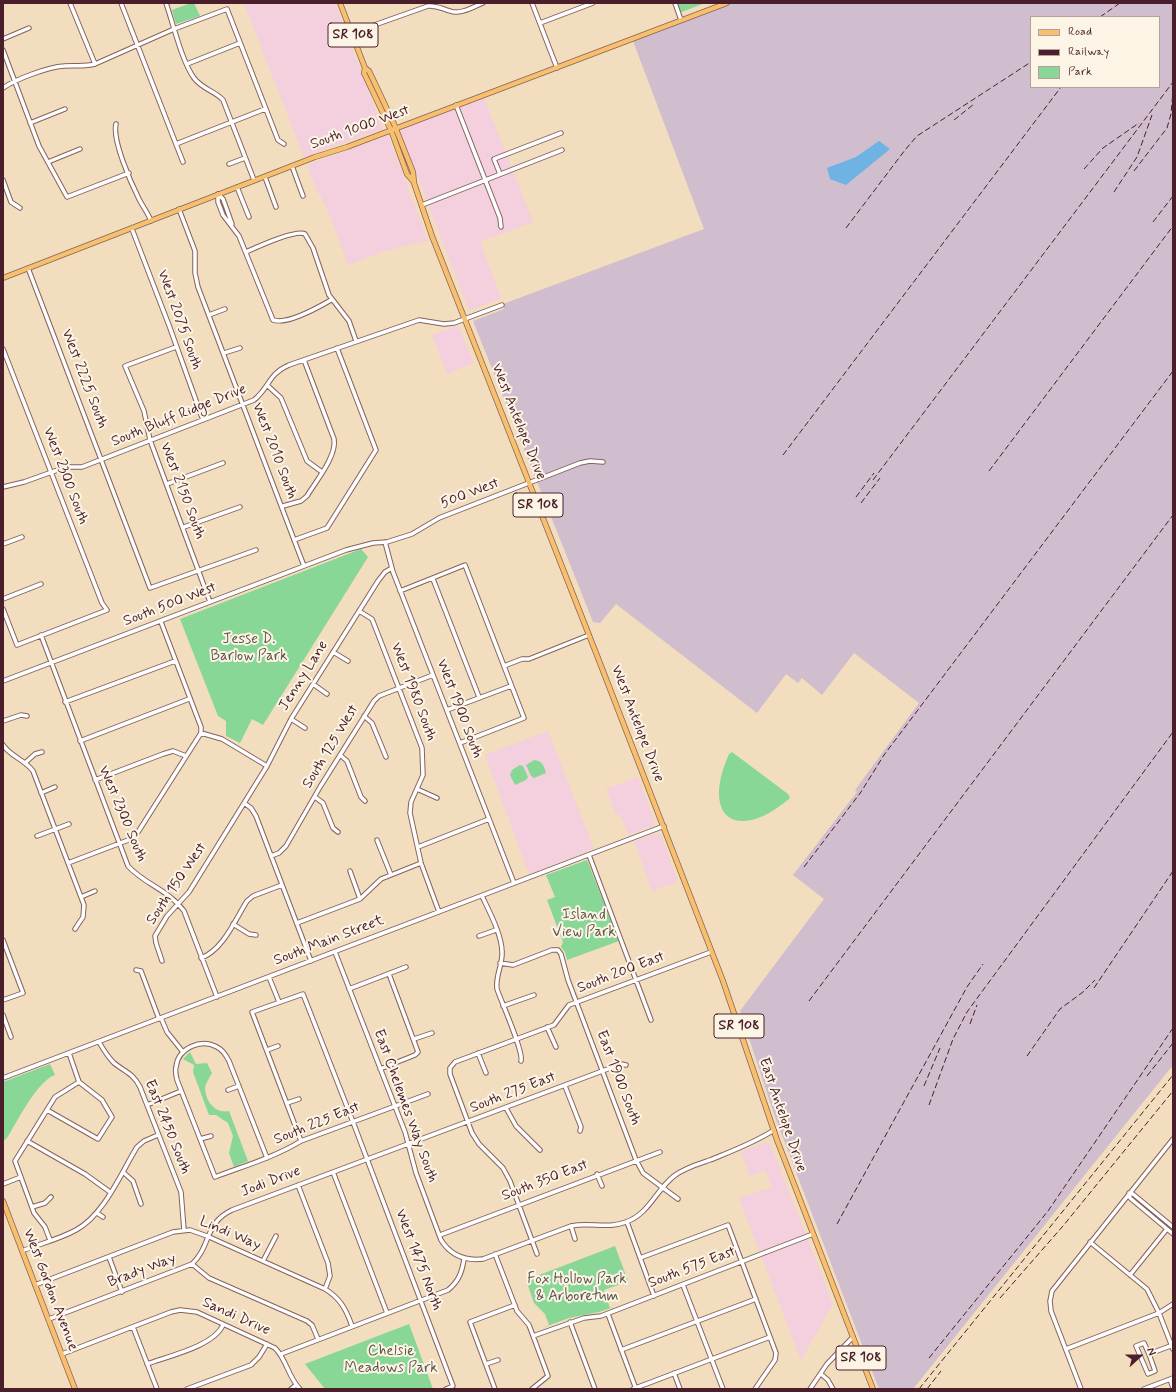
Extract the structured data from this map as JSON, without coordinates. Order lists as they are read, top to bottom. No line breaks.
{"streets":{"main road":["SR 108","South 1000 West","West Antelope Drive","East Antelope Drive","West Gordon Avenue"],"street":["West 2075 South","West 2225 South","South Bluff Ridge Drive","West 2010 South","West 2300 South","West 2150 South","500 West","South 500 West","Jenny Lane","West 1980 South","West 1900 South","South 125 West","South 150 West","South Main Street","South 200 East","East 1900 South","South 275 East","East Chelemes Way South","South 225 East","East 2450 South","South 350 East","Jodi Drive","Lindi Way","West 1475 North","South 575 East","Brady Way","Sandi Drive"]},"crossings":[["South 1000 West","West 2075 South"],["South 1000 West","West 2225 South"],["South 1000 West","West Antelope Drive"],["South 1000 West","West 2010 South"],["West 2075 South","South Bluff Ridge Drive"],["West 2075 South","West 2150 South"],["West 2225 South","South Bluff Ridge Drive"],["West 2225 South","West 2150 South"],["South Bluff Ridge Drive","West Antelope Drive"],["South Bluff Ridge Drive","West 2010 South"],["South Bluff Ridge Drive","West 2300 South"],["South Bluff Ridge Drive","West 2150 South"],["West Antelope Drive","500 West"],["West Antelope Drive","South Main Street"],["West Antelope Drive","East Antelope Drive"],["West 2010 South","South 500 West"],["West 2300 South","South 500 West"],["West 2300 South","South 150 West"],["West 2300 South","South Main Street"],["West 2150 South","South 500 West"],["500 West","South 500 West"],["500 West","West 1900 South"],["Jenny Lane","West 1980 South"],["Jenny Lane","West 1900 South"],["Jenny Lane","South 150 West"],["West 1980 South","South 125 West"],["West 1980 South","South Main Street"],["West 1900 South","South 125 West"],["West 1900 South","South Main Street"],["South Main Street","East Chelemes Way South"],["South Main Street","East Antelope Drive"],["South Main Street","East 2450 South"],["South 200 East","East 1900 South"],["South 200 East","South 275 East"],["South 200 East","East Antelope Drive"],["East 1900 South","South 275 East"],["East 1900 South","South 350 East"],["South 275 East","East Chelemes Way South"],["South 275 East","Jodi Drive"],["East Chelemes Way South","South 225 East"],["East Chelemes Way South","South 350 East"],["East Chelemes Way South","Sandi Drive"],["East Antelope Drive","South 575 East"],["South 225 East","West 1475 North"],["East 2450 South","Lindi Way"],["Jodi Drive","Lindi Way"],["Jodi Drive","West 1475 North"],["Jodi Drive","Brady Way"],["Lindi Way","West Gordon Avenue"],["Lindi Way","Sandi Drive"],["West 1475 North","Sandi Drive"],["Brady Way","West Gordon Avenue"],["Brady Way","Sandi Drive"],["West Gordon Avenue","Sandi Drive"]],"parks":["Jesse D. Barlow Park","Island View Park","Fox Hollow Park & Arboretum","Chelsie Meadows Park"],"legend":["Road","Railway","Park"],"north":"right"}
